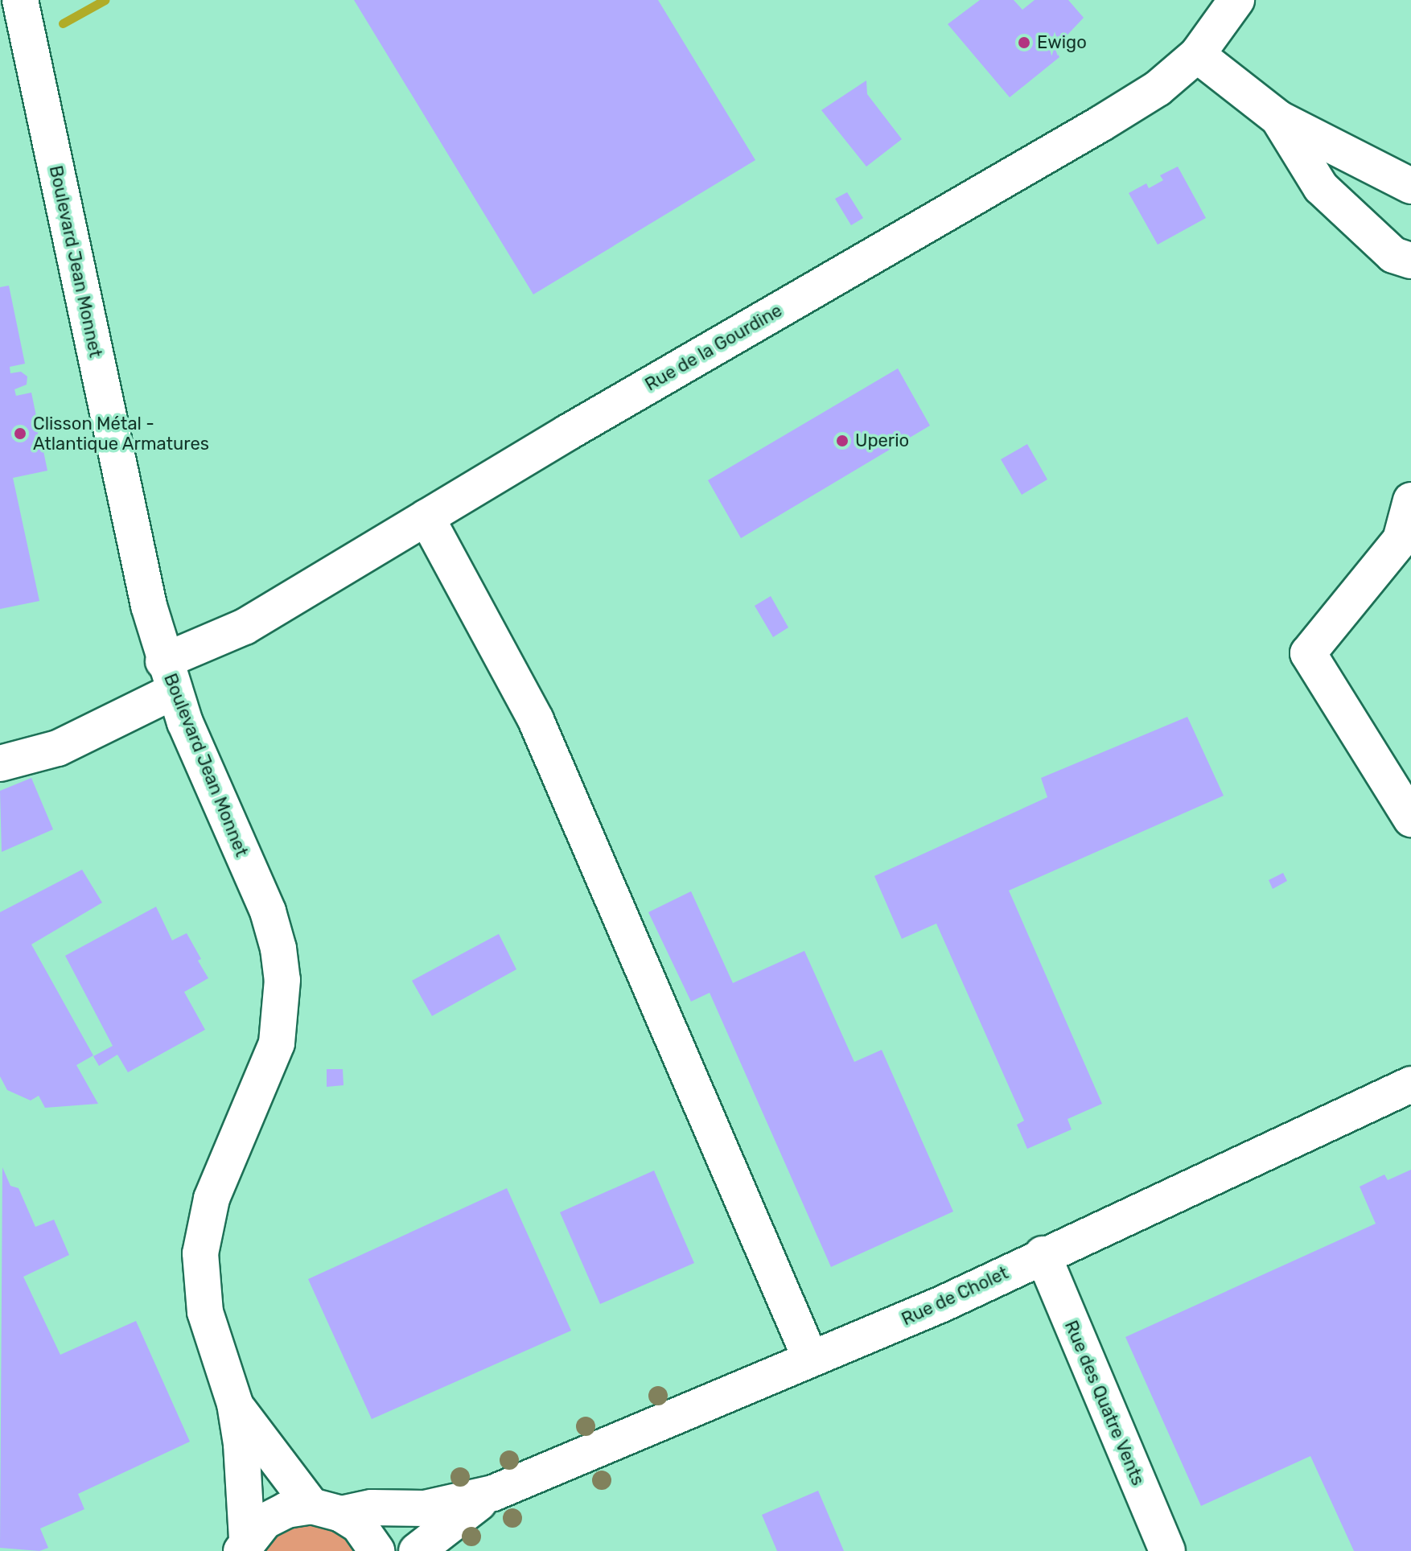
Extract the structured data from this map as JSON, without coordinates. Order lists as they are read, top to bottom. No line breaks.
{"streets":{"main road":["Boulevard Jean Monnet","Rue de la Gourdine","Rue de Cholet","Rue des Quatre Vents"]},"crossings":[["Boulevard Jean Monnet","Rue de la Gourdine"],["Rue de Cholet","Rue des Quatre Vents"]],"places":["Ewigo","Clisson Métal - Atlantique Armatures","Uperio"]}
